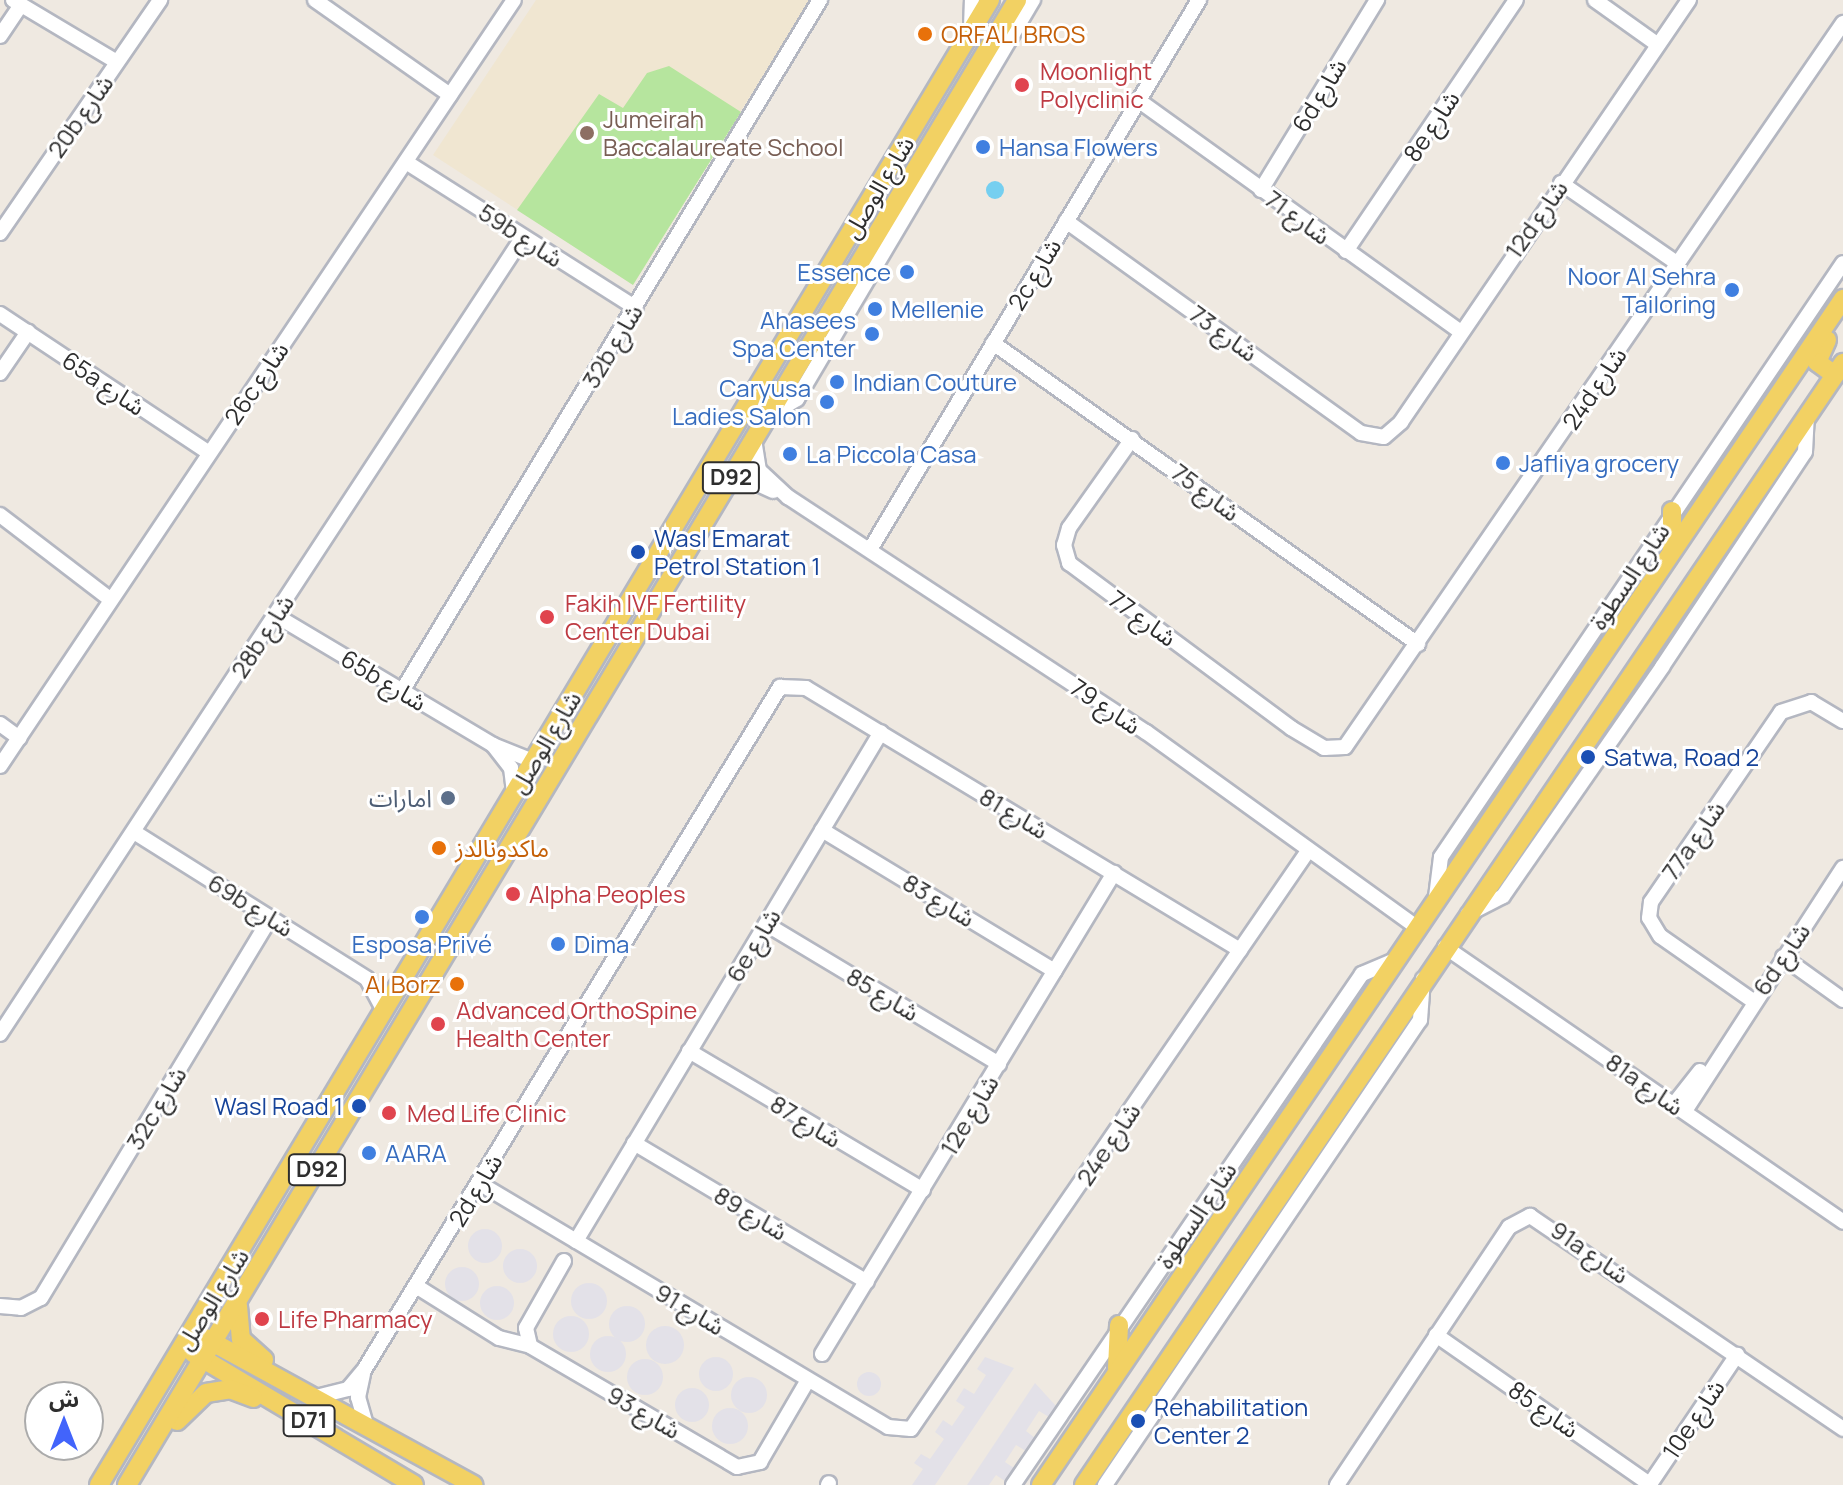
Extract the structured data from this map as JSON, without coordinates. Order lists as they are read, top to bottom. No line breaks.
{"streets":{"main road":["شارع الوصل","D92","شارع السطوة","D71"],"street":["6d شارع","20b شارع","8e شارع","شارع 71","12d شارع","59b شارع","2c شارع","شارع 73","32b شارع","65a شارع","26c شارع","24d شارع","شارع 75","شارع 77","28b شارع","65b شارع","شارع 79","شارع 81","77a شارع","شارع 83","69b شارع","6e شارع","شارع 85","81a شارع","32c شارع","12e شارع","شارع 87","24e شارع","2d شارع","شارع 89","91a شارع","شارع 91","شارع 93","10e شارع"]},"crossings":[["6d شارع","شارع 71"],["6d شارع","77a شارع"],["6d شارع","81a شارع"],["8e شارع","شارع 71"],["شارع الوصل","65b شارع"],["شارع الوصل","شارع 79"],["شارع الوصل","69b شارع"],["شارع الوصل","D71"],["شارع 71","12d شارع"],["شارع 71","2c شارع"],["12d شارع","شارع 73"],["59b شارع","32b شارع"],["59b شارع","26c شارع"],["59b شارع","28b شارع"],["2c شارع","شارع 73"],["2c شارع","شارع 75"],["2c شارع","شارع 79"],["32b شارع","65b شارع"],["65a شارع","26c شارع"],["24d شارع","شارع 75"],["24d شارع","شارع 77"],["شارع 75","شارع 77"],["شارع السطوة","شارع 79"],["28b شارع","65b شارع"],["28b شارع","69b شارع"],["شارع 79","24e شارع"],["شارع 81","6e شارع"],["شارع 81","12e شارع"],["شارع 81","24e شارع"],["شارع 81","2d شارع"],["شارع 83","6e شارع"],["شارع 83","12e شارع"],["69b شارع","32c شارع"],["6e شارع","شارع 85"],["6e شارع","شارع 87"],["6e شارع","شارع 89"],["6e شارع","شارع 91"],["شارع 85","12e شارع"],["شارع 85","91a شارع"],["شارع 85","10e شارع"],["12e شارع","شارع 87"],["12e شارع","شارع 89"],["24e شارع","شارع 91"],["2d شارع","شارع 91"],["2d شارع","D71"],["91a شارع","10e شارع"],["شارع 91","شارع 93"]],"places":["ORFALI BROS","Moonlight Polyclinic","Jumeirah Baccalaureate School","Hansa Flowers","Essence","Noor Al Sehra Tailoring","Mellenie","Ahasees Spa Center","Indian Couture","Caryusa Ladies Salon","La Piccola Casa","Jafliya grocery","Wasl Emarat Petrol Station 1","Fakih IVF Fertility Center Dubai","Satwa, Road 2","امارات","ماكدونالدز","Alpha Peoples","Esposa Privé","Dima","Al Borz","Advanced OrthoSpine Health Center","Wasl Road 1","Med Life Clinic","AARA","Life Pharmacy","Rehabilitation Center 2"],"north":"top"}
